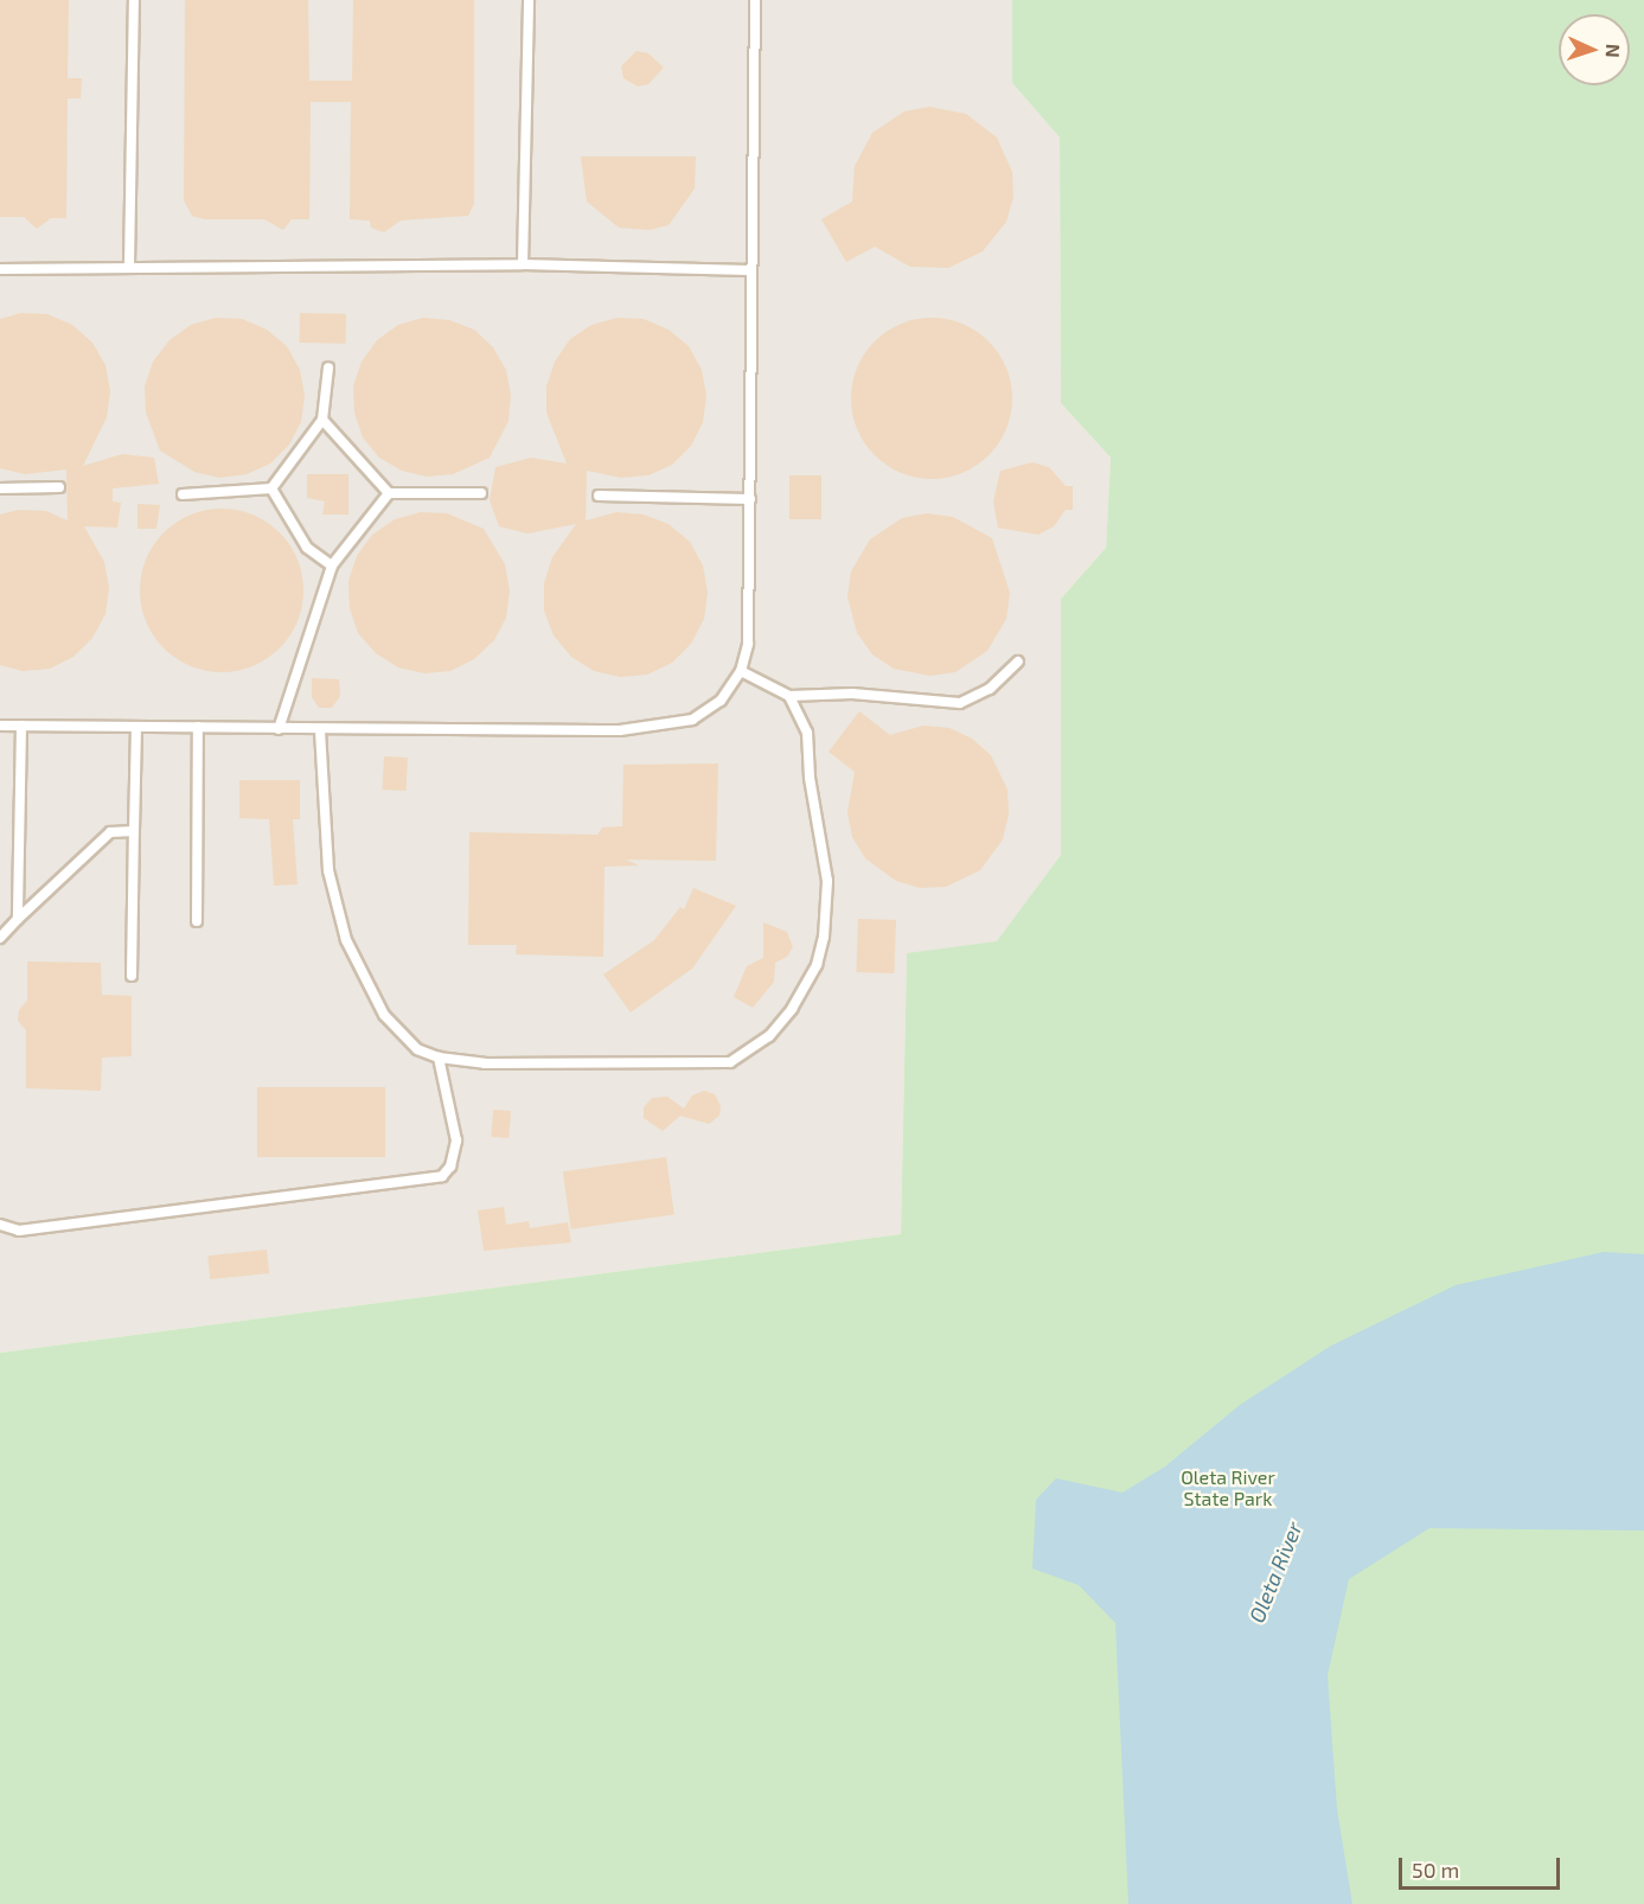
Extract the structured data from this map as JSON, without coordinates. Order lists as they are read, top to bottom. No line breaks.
{"water":["Oleta River"],"parks":["Oleta River State Park"],"scale_bar":"50 m","north":"right"}
